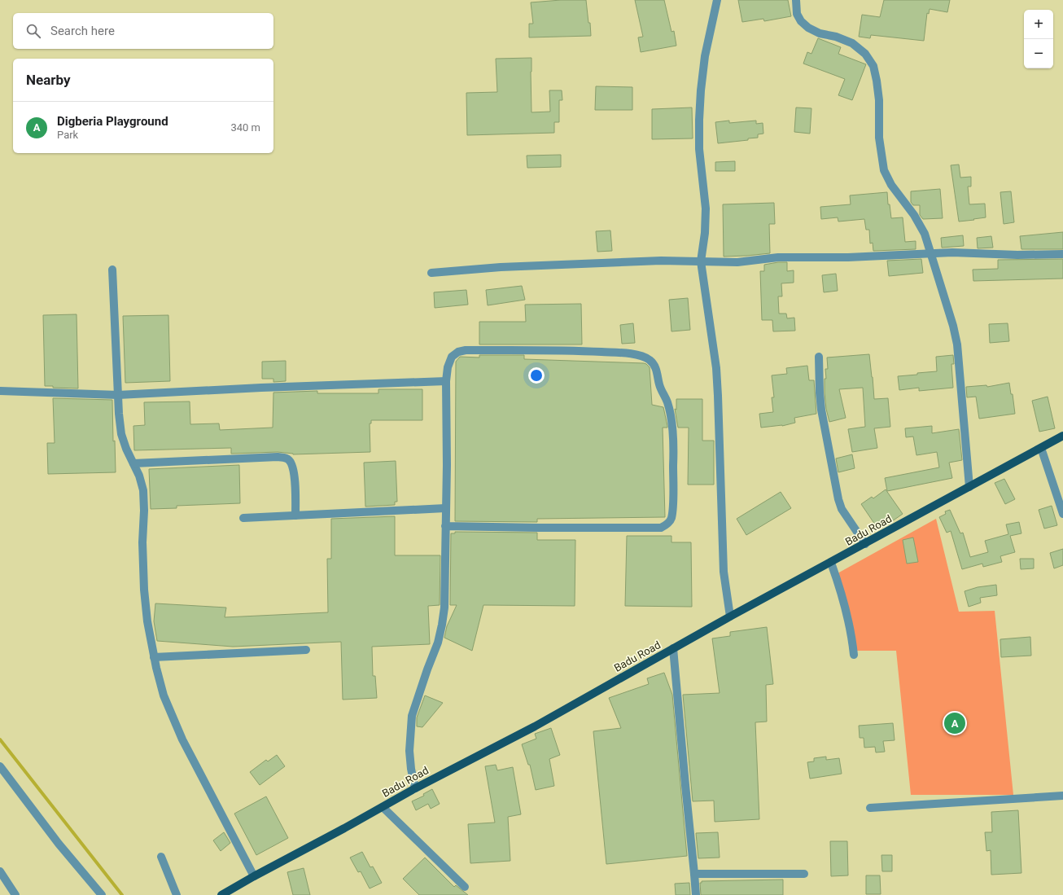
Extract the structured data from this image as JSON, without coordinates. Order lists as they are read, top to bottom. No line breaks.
{"streets":{"main road":["Badu Road"]},"page":{"map_buttons":["+","−"],"search":"Search here","heading":"Nearby","list":[{"mark":"A","name":"Digberia Playground","note":"Park","value":"340 m"}],"pins":"A"}}
